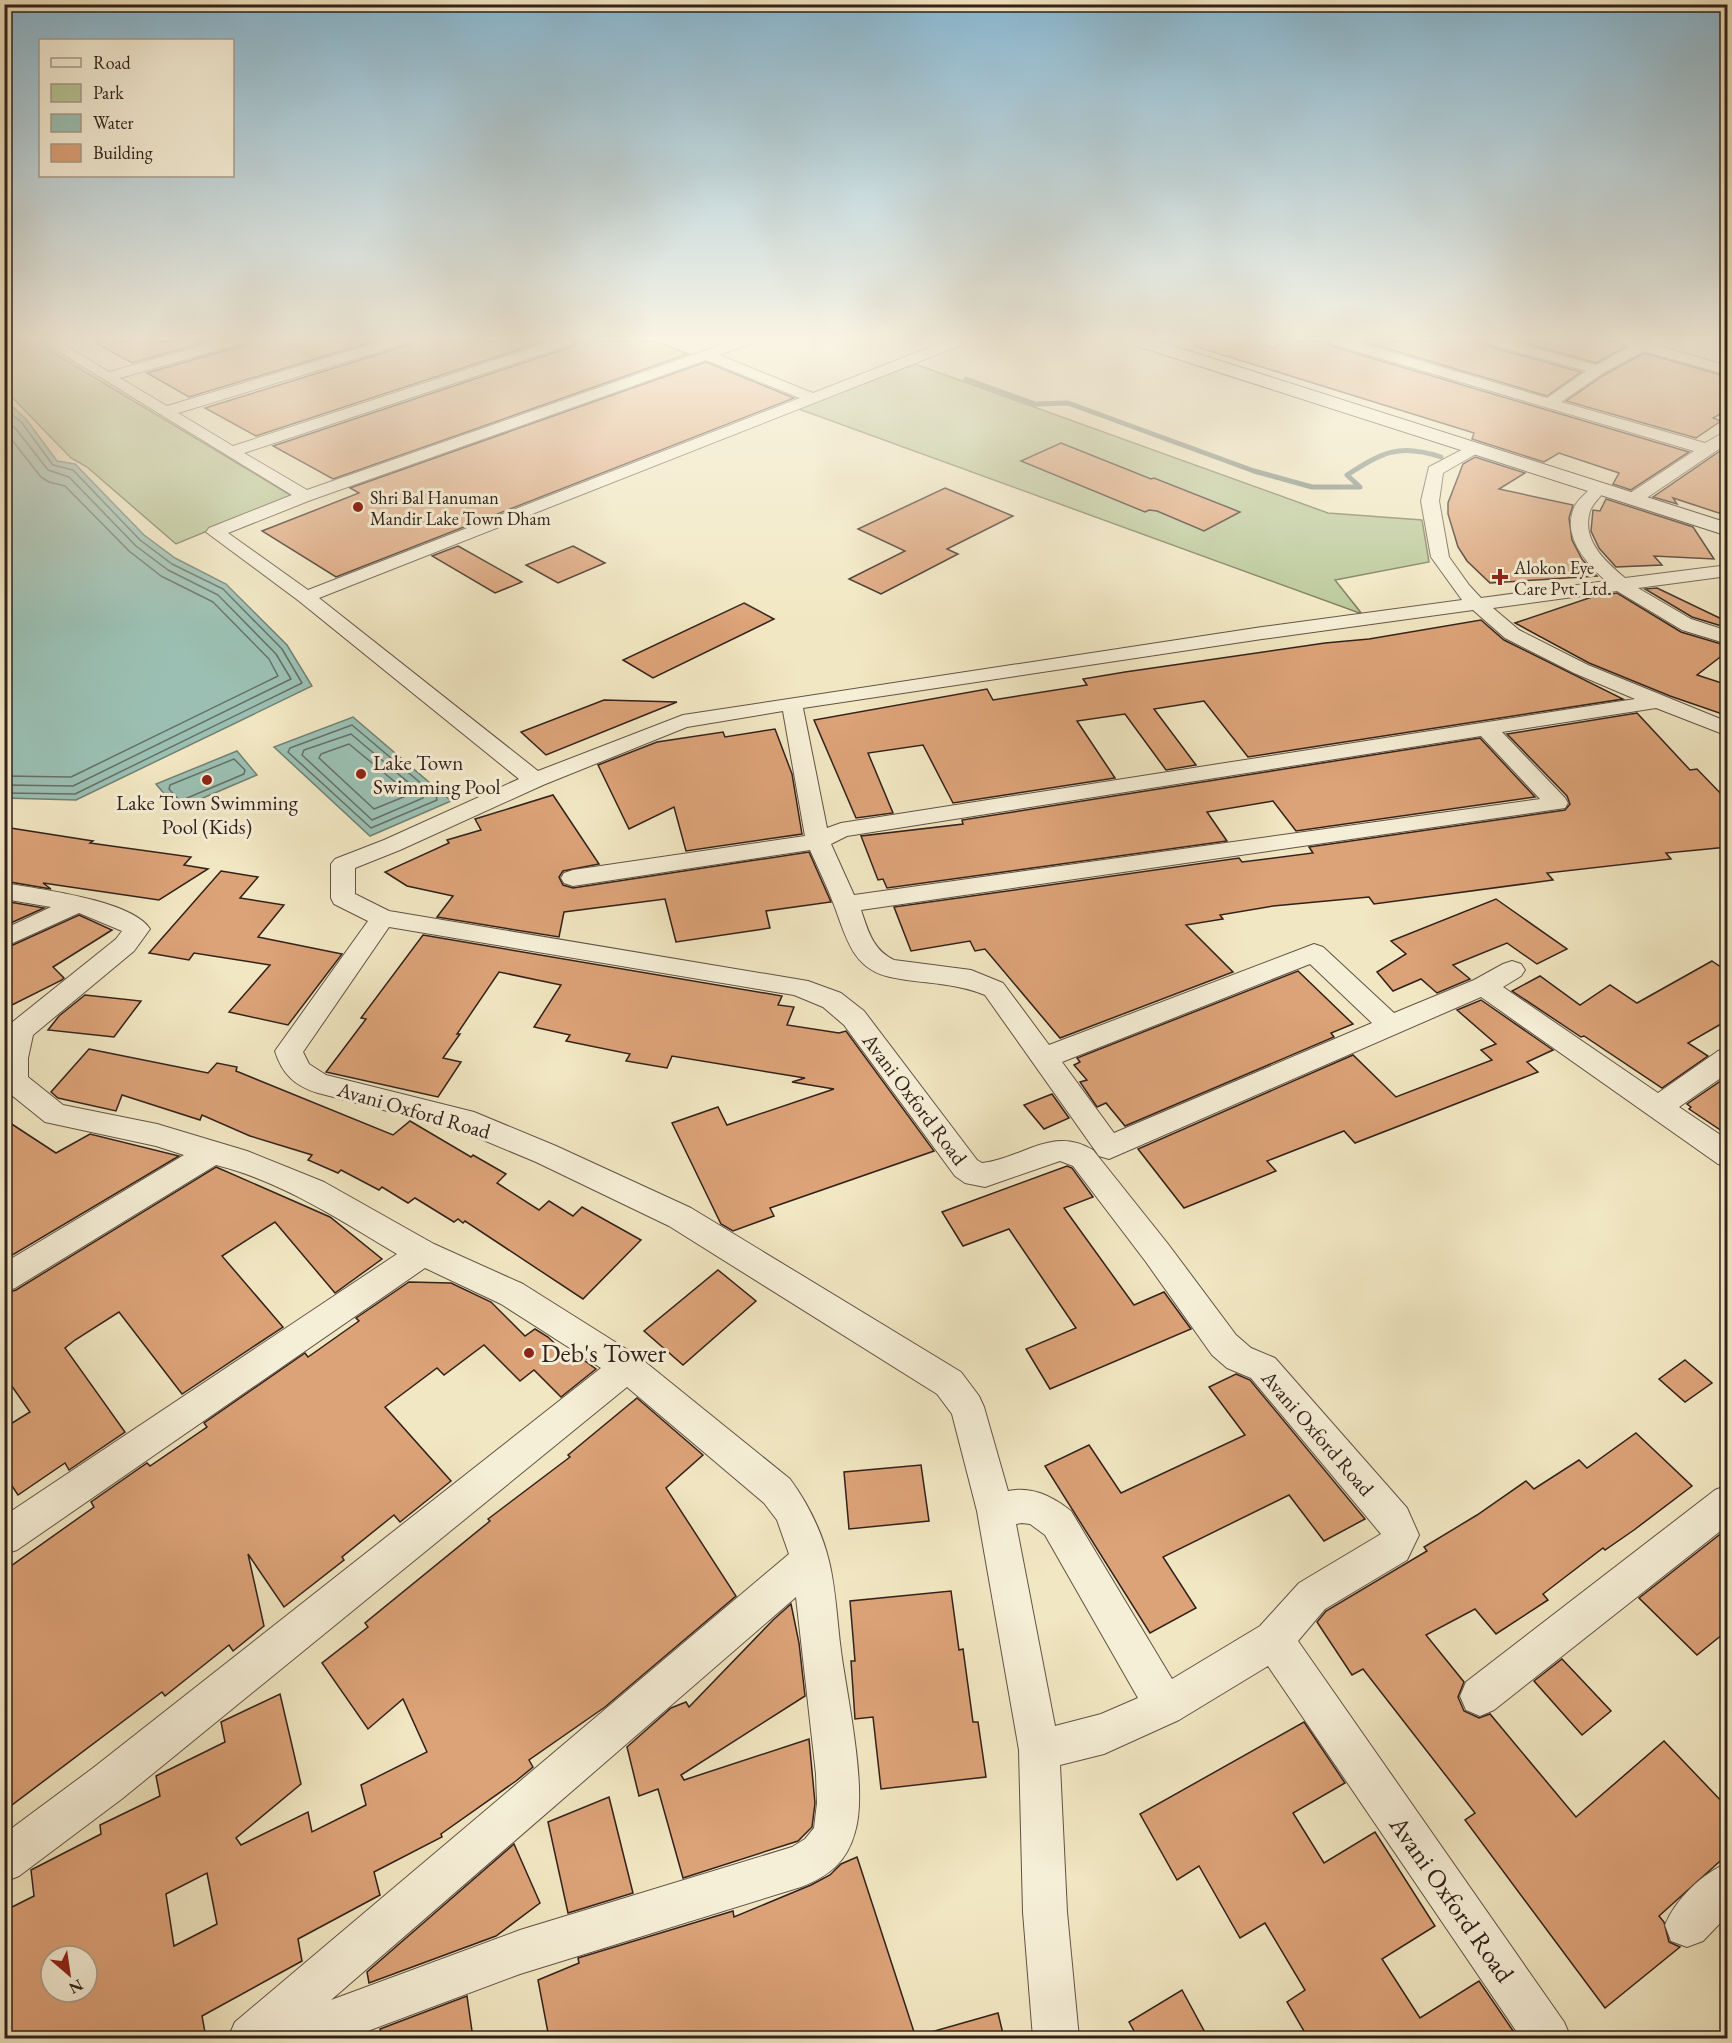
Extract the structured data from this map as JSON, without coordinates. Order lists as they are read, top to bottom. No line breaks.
{"streets":{"street":["Avani Oxford Road"]},"places":{"other":["Shri Bal Hanuman Mandir Lake Town Dham","Lake Town Swimming Pool","Lake Town Swimming Pool (Kids)","Deb's Tower"],"health":["Alokon Eye Care Pvt. Ltd."]},"legend":["Road","Park","Water","Building"],"north":"bottom right"}
